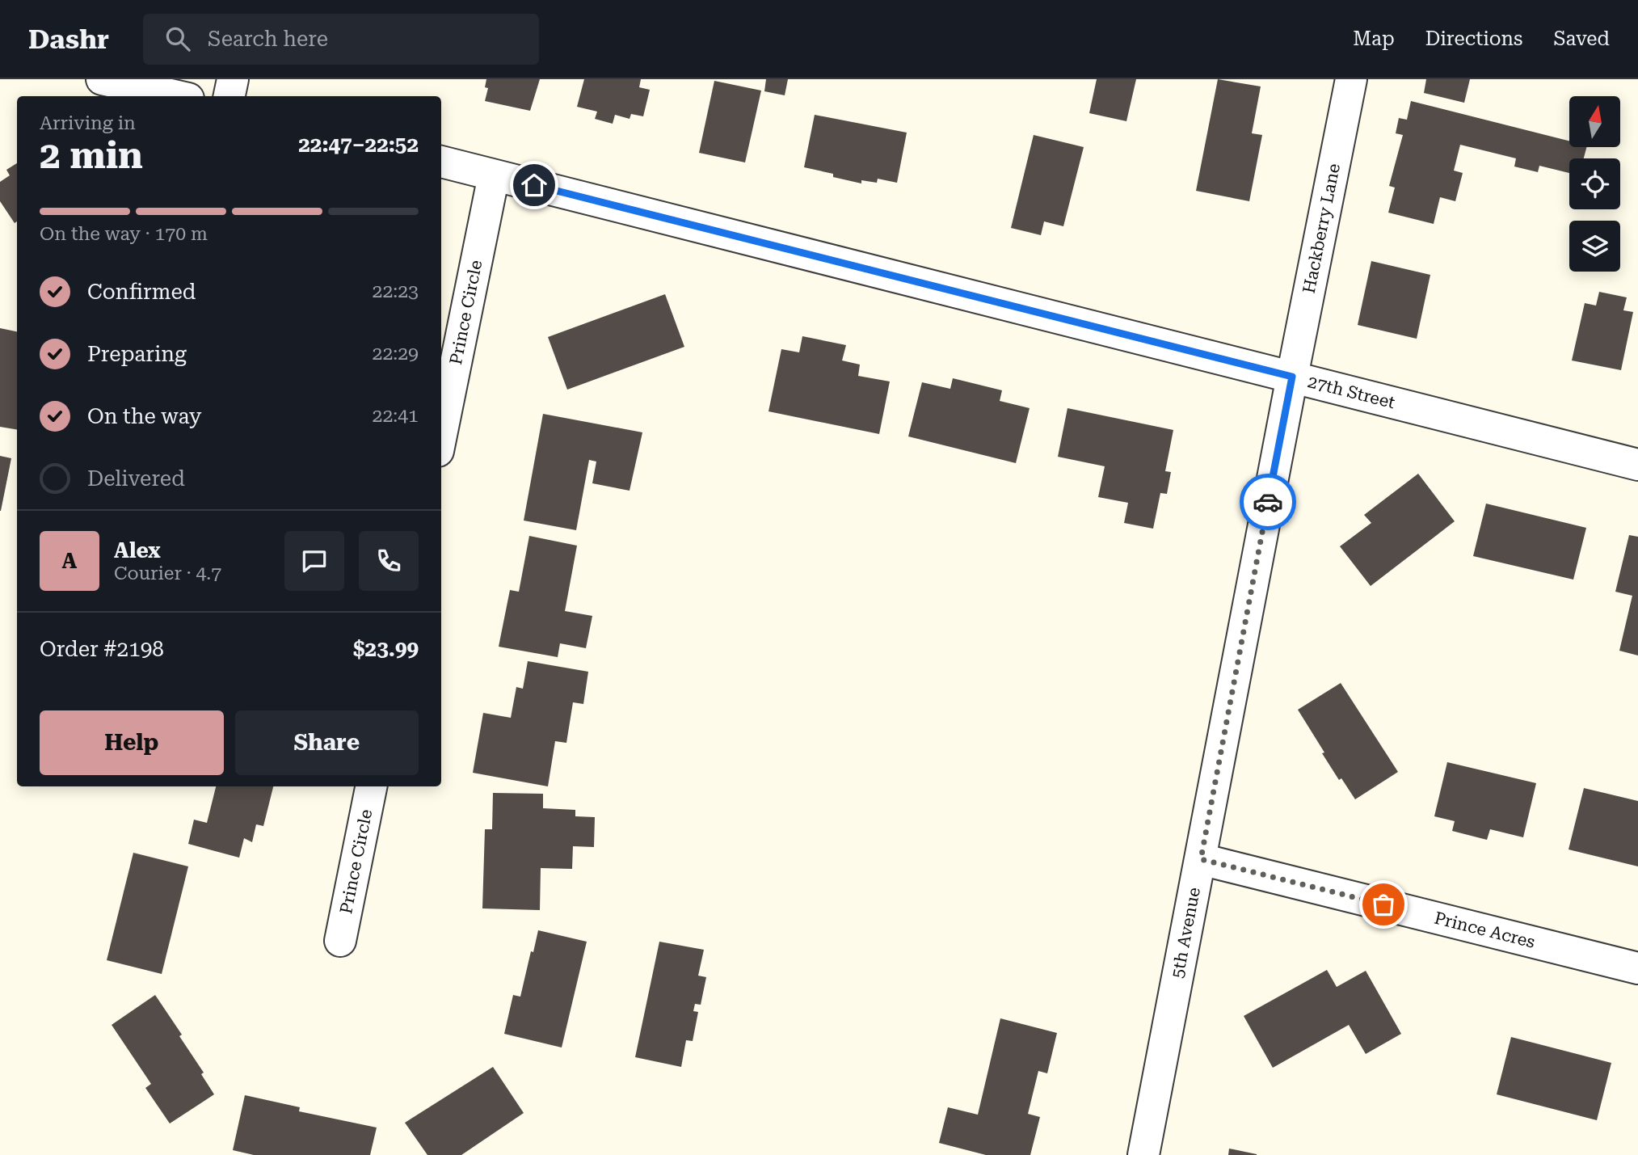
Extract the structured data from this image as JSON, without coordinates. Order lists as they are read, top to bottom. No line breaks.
{"streets":{"street":["Hackberry Lane","Prince Circle","27th Street","Prince Acres","5th Avenue"]},"crossings":[["Hackberry Lane","27th Street"],["Hackberry Lane","5th Avenue"],["Prince Circle","27th Street"],["27th Street","5th Avenue"],["Prince Acres","5th Avenue"]],"north":"top","page":{"header":"Dashr","search":"Search here","nav":["Map","Directions","Saved"],"heading":["2 min","Arriving in","22:47–22:52"],"panel":["Alex","Courier · 4.7","Order #2198","$23.99"],"bar":"On the way · 170 m","list":[["Confirmed","22:23"],["Preparing","22:29"],["On the way","22:41"],"Delivered"],"round":"A","buttons":["Help","Share"]}}
